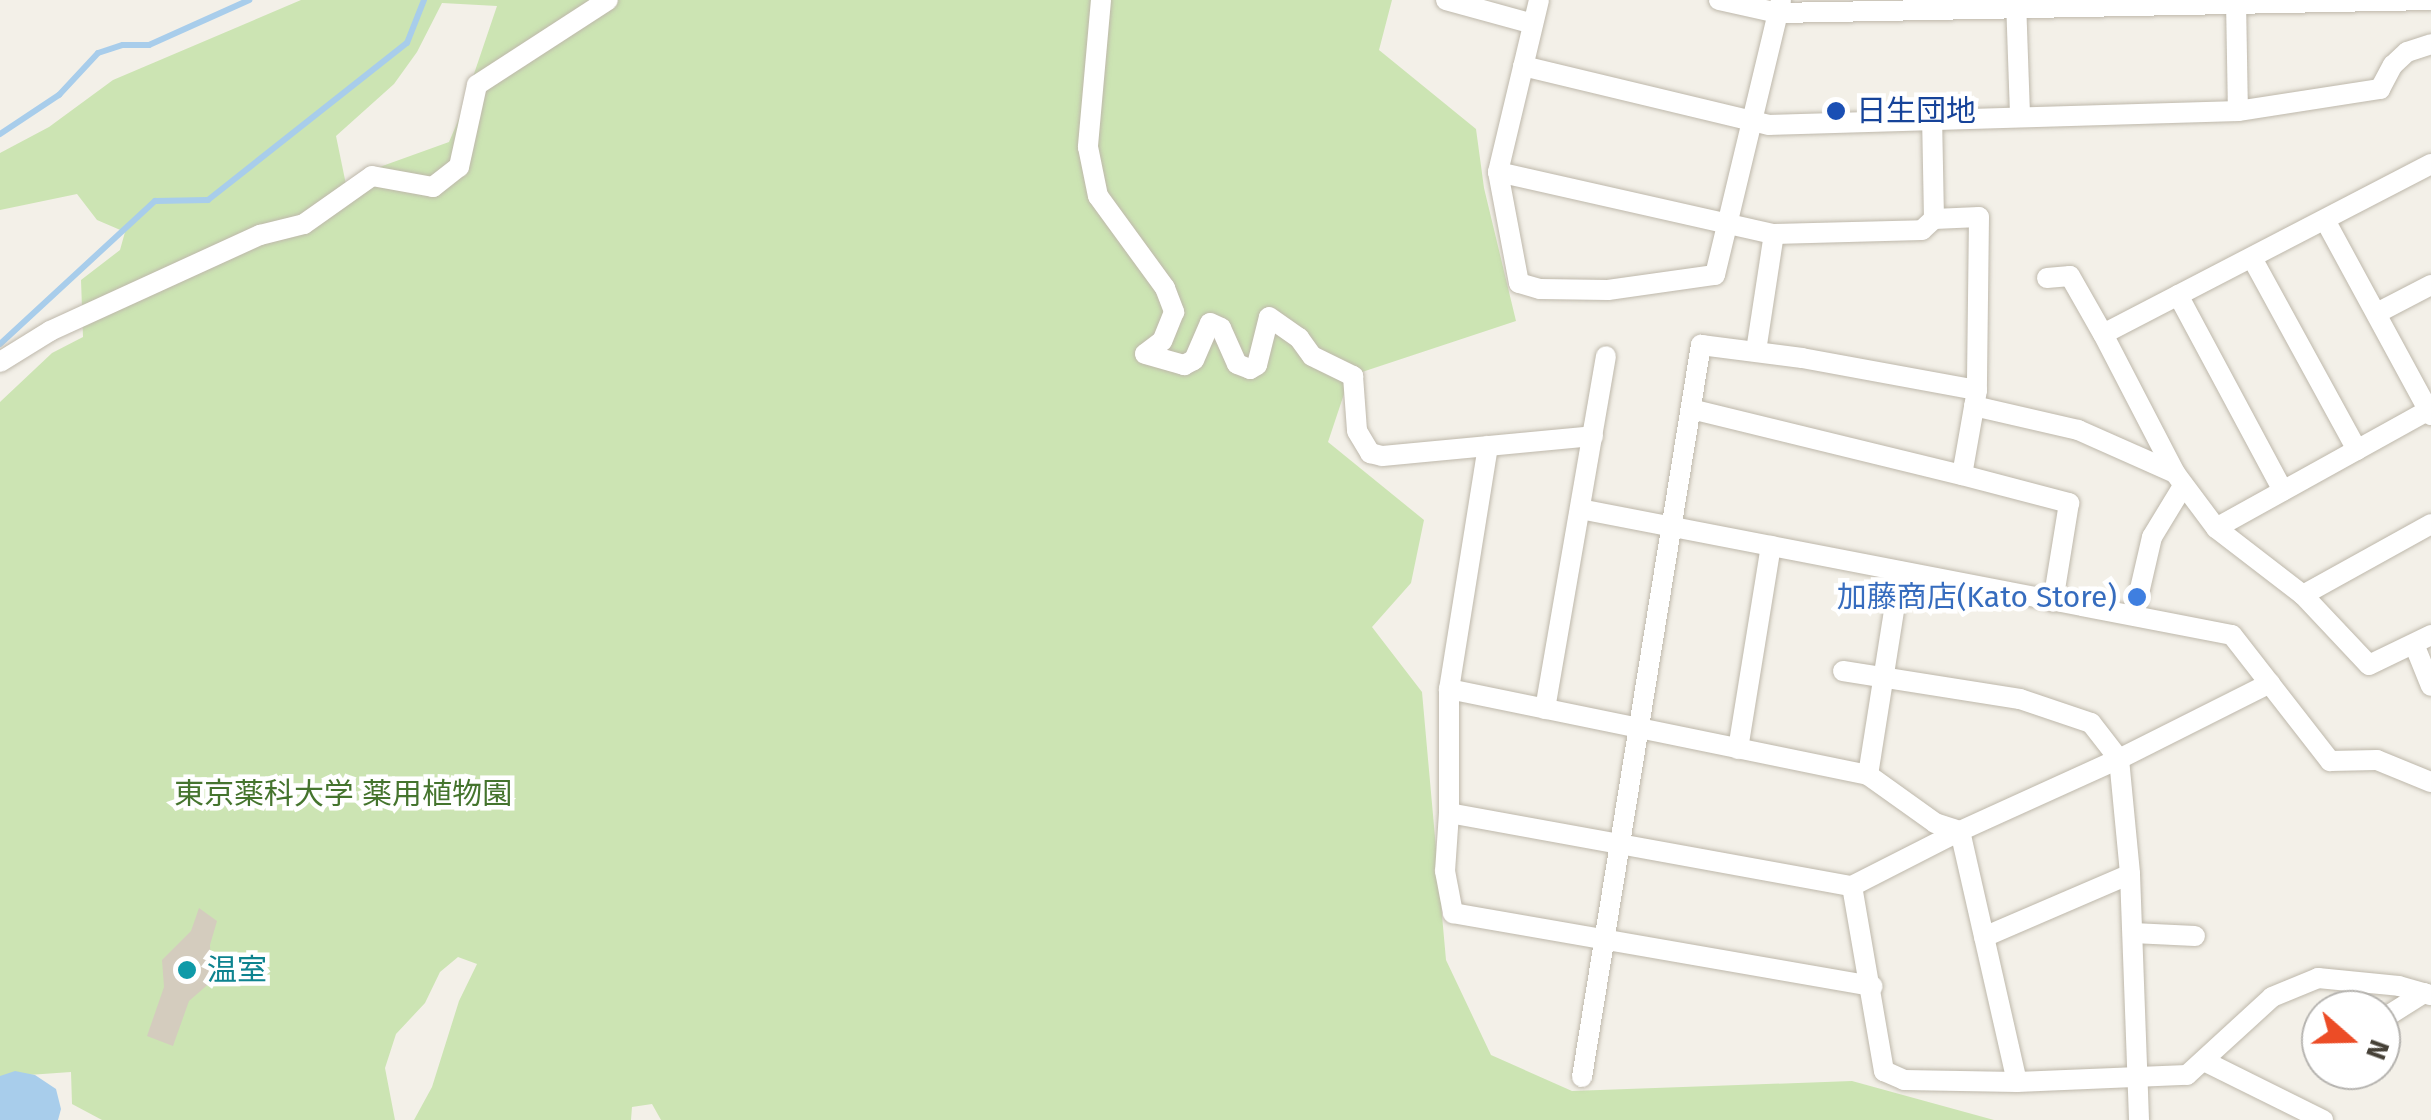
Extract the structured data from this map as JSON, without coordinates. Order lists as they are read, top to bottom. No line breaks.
{"parks":["東京薬科大学 薬用植物園"],"places":["日生団地","加藤商店(Kato Store)","温室"],"north":"right"}
